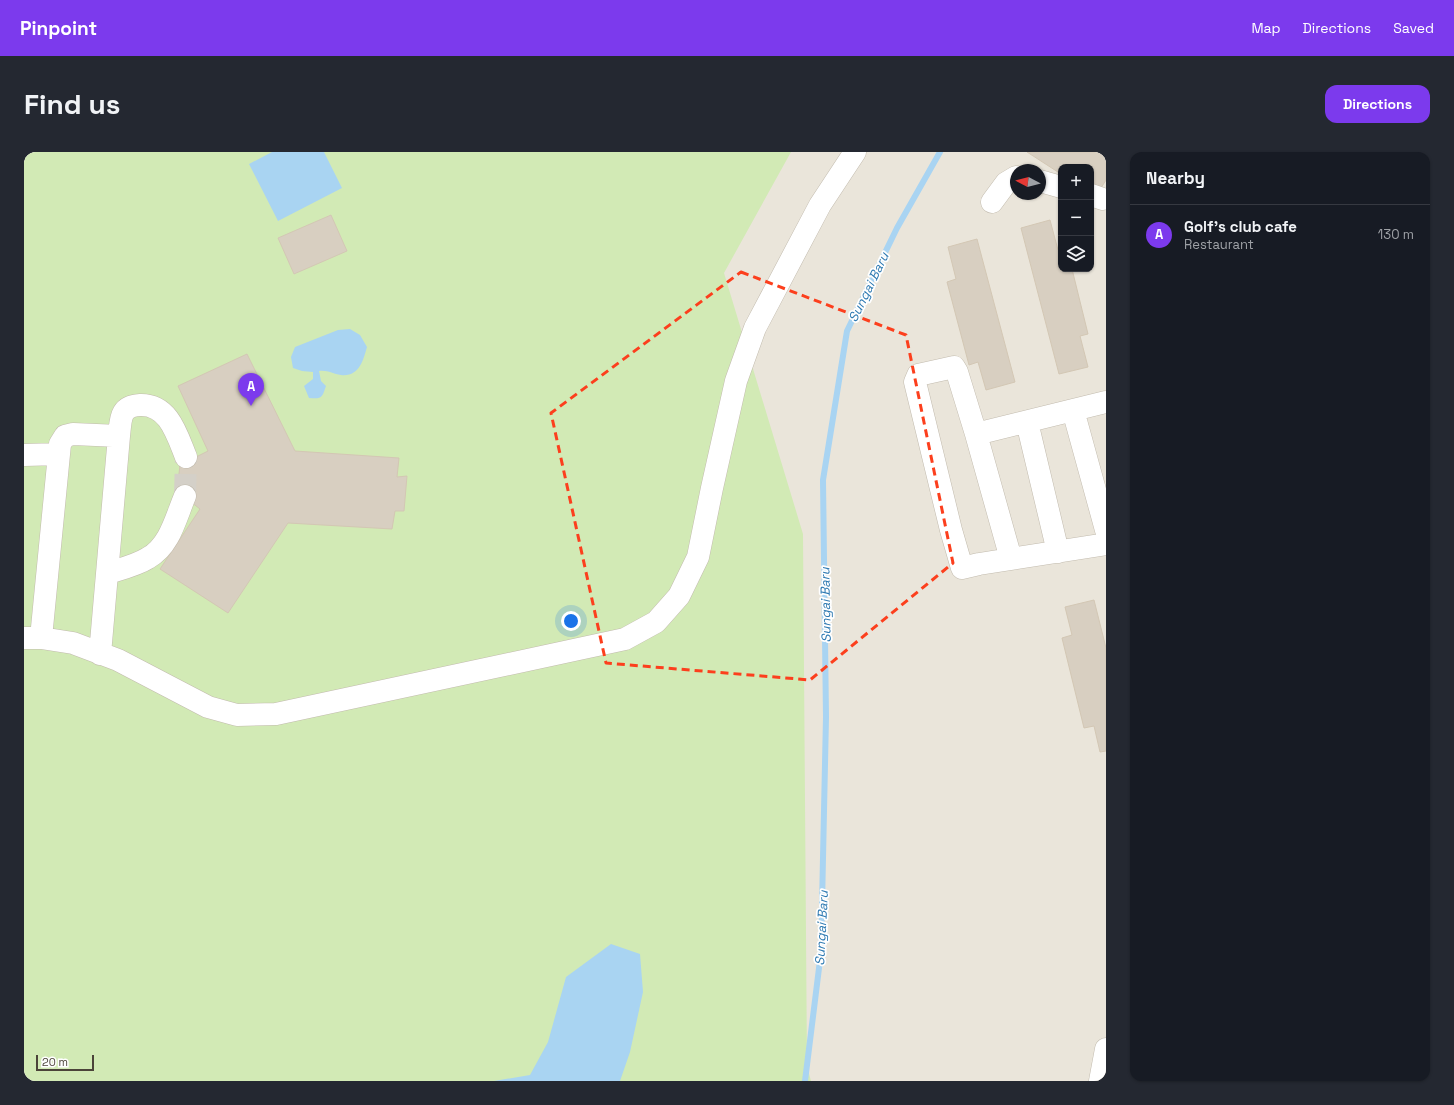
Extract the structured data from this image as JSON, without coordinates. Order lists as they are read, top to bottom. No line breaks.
{"water":["Sungai Baru"],"scale_bar":"20 m","north":"left","page":{"header":"Pinpoint","nav":["Map","Directions","Saved"],"buttons":"Directions","title":"Find us","heading":"Nearby","map_buttons":["+","−"],"list":[{"mark":"A","name":"Golf's club cafe","note":"Restaurant","value":"130 m"}],"pins":"A","scale":"20 m"}}
